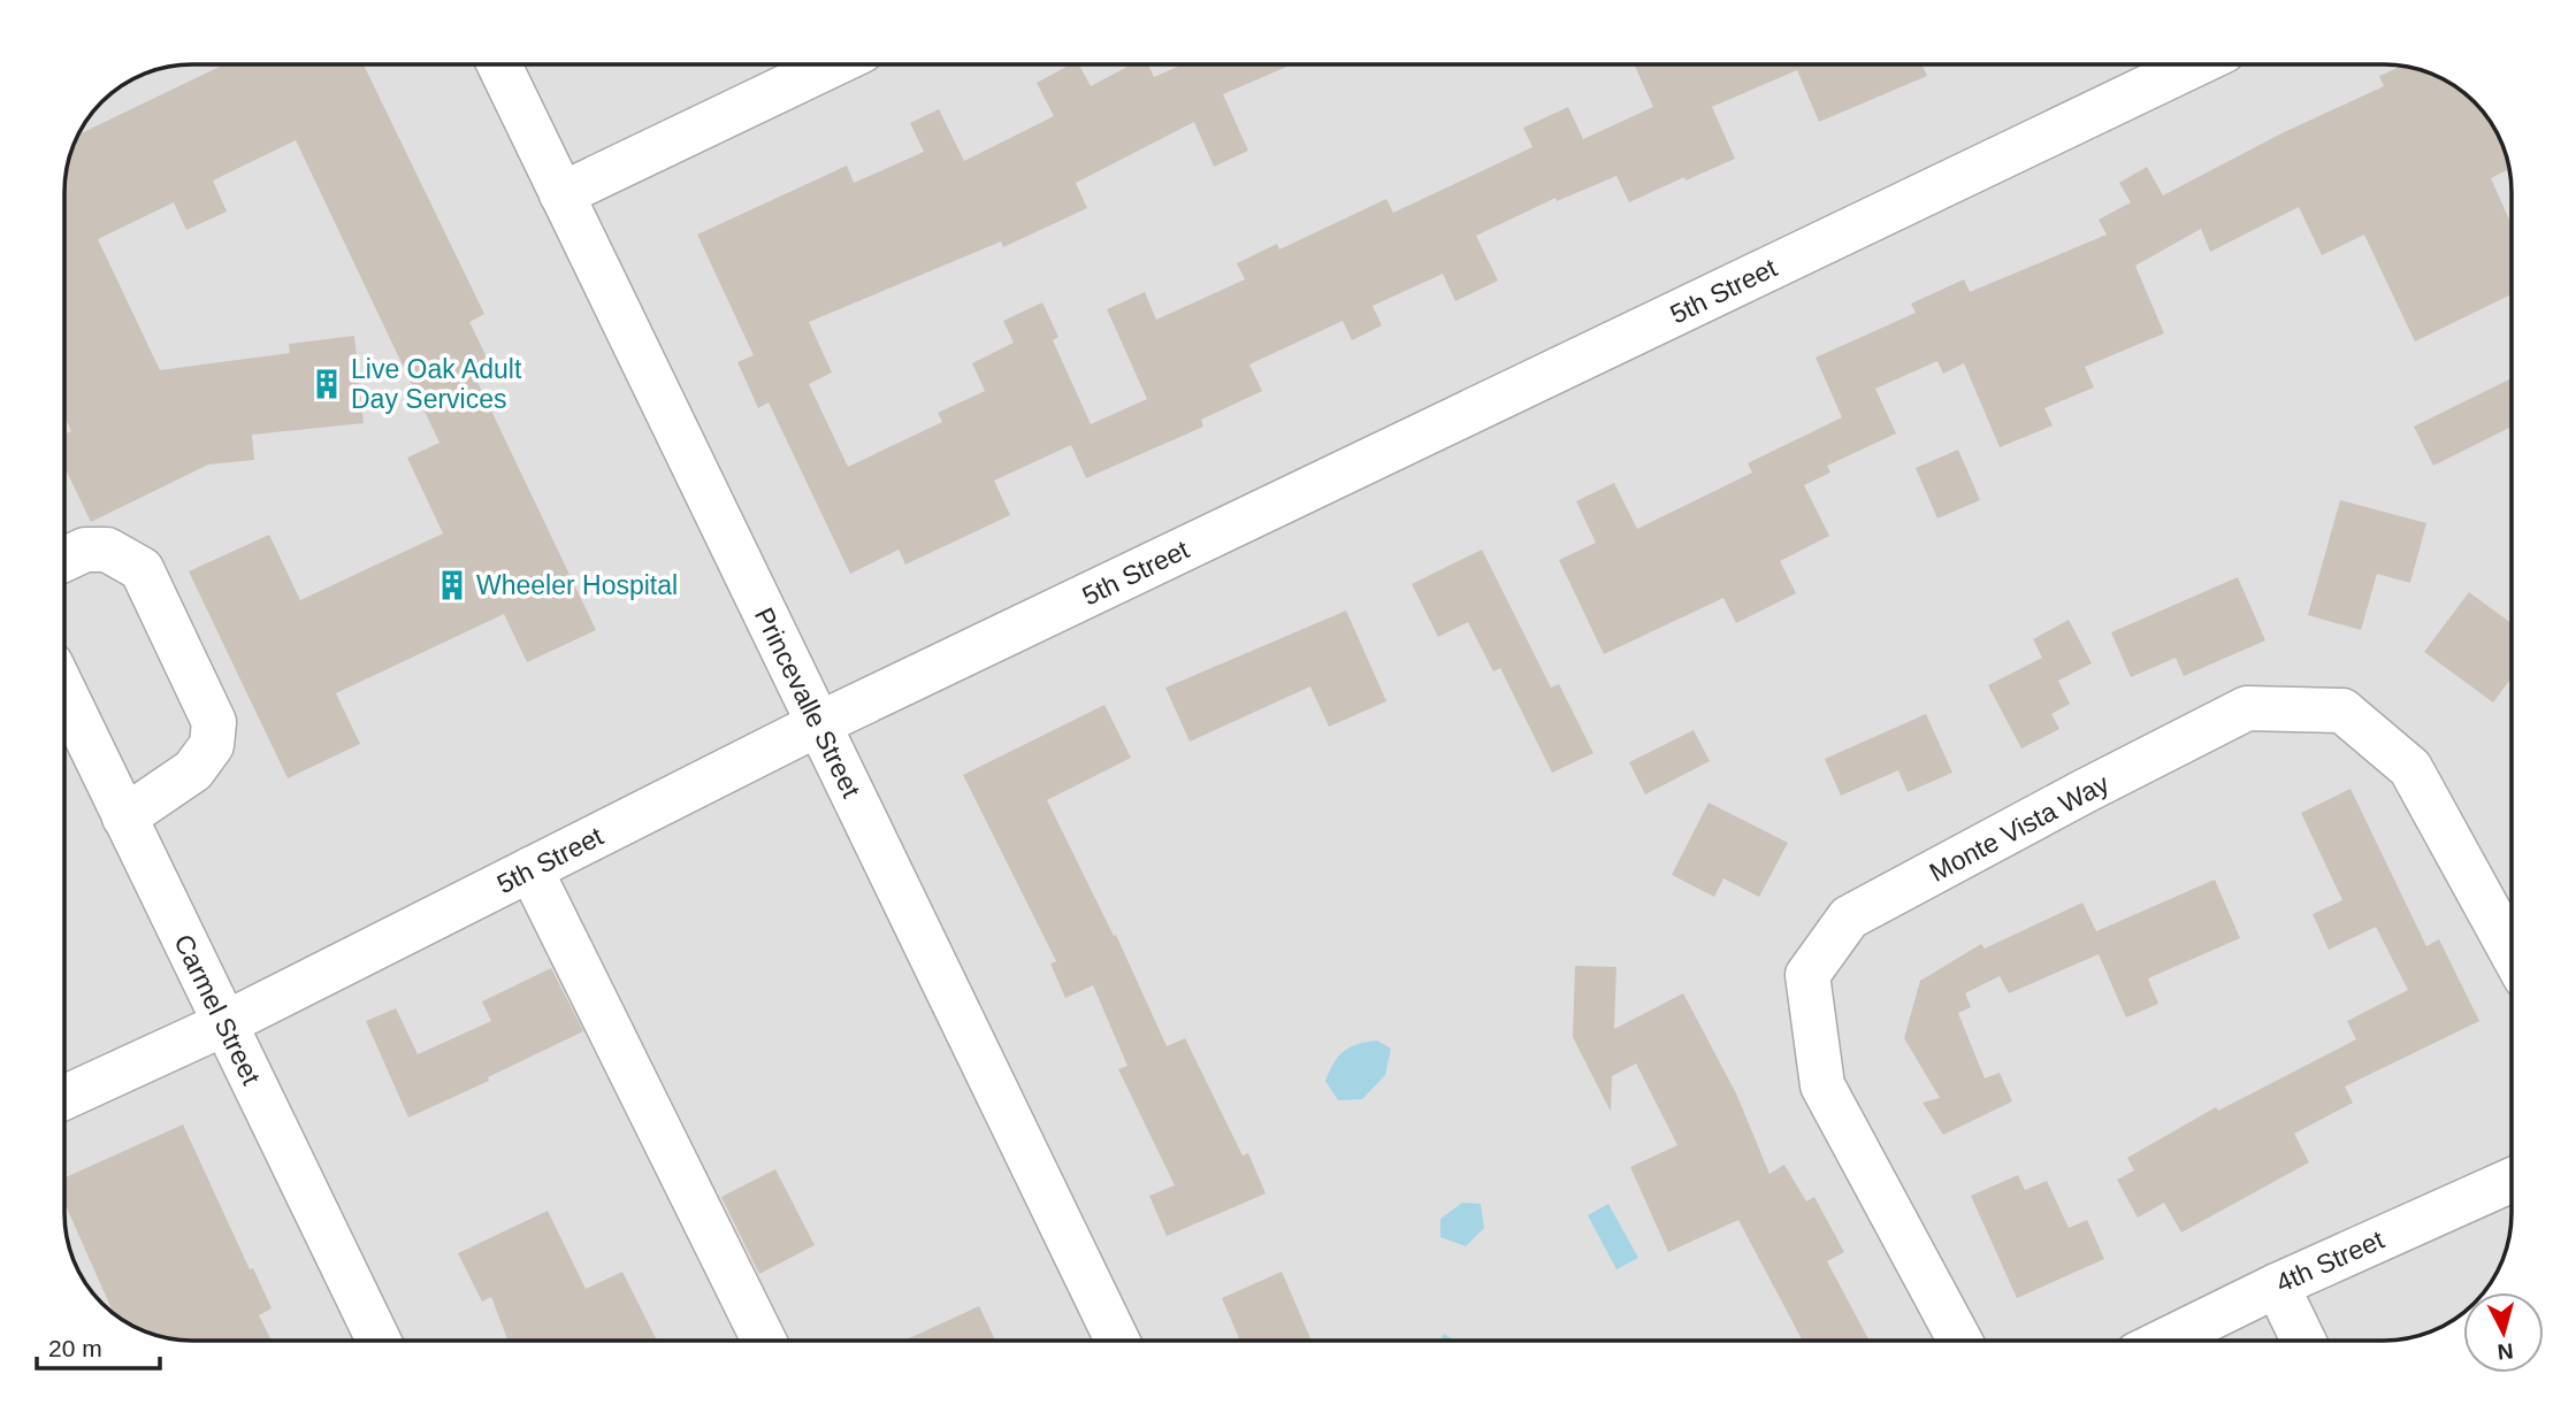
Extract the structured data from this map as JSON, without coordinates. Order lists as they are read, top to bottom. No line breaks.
{"streets":{"street":["5th Street","Princevalle Street","Monte Vista Way","Carmel Street","4th Street"]},"crossings":[["5th Street","Princevalle Street"],["5th Street","Carmel Street"]],"places":{"building":["Live Oak Adult Day Services","Wheeler Hospital"]},"scale_bar":"20 m","north":"bottom"}
